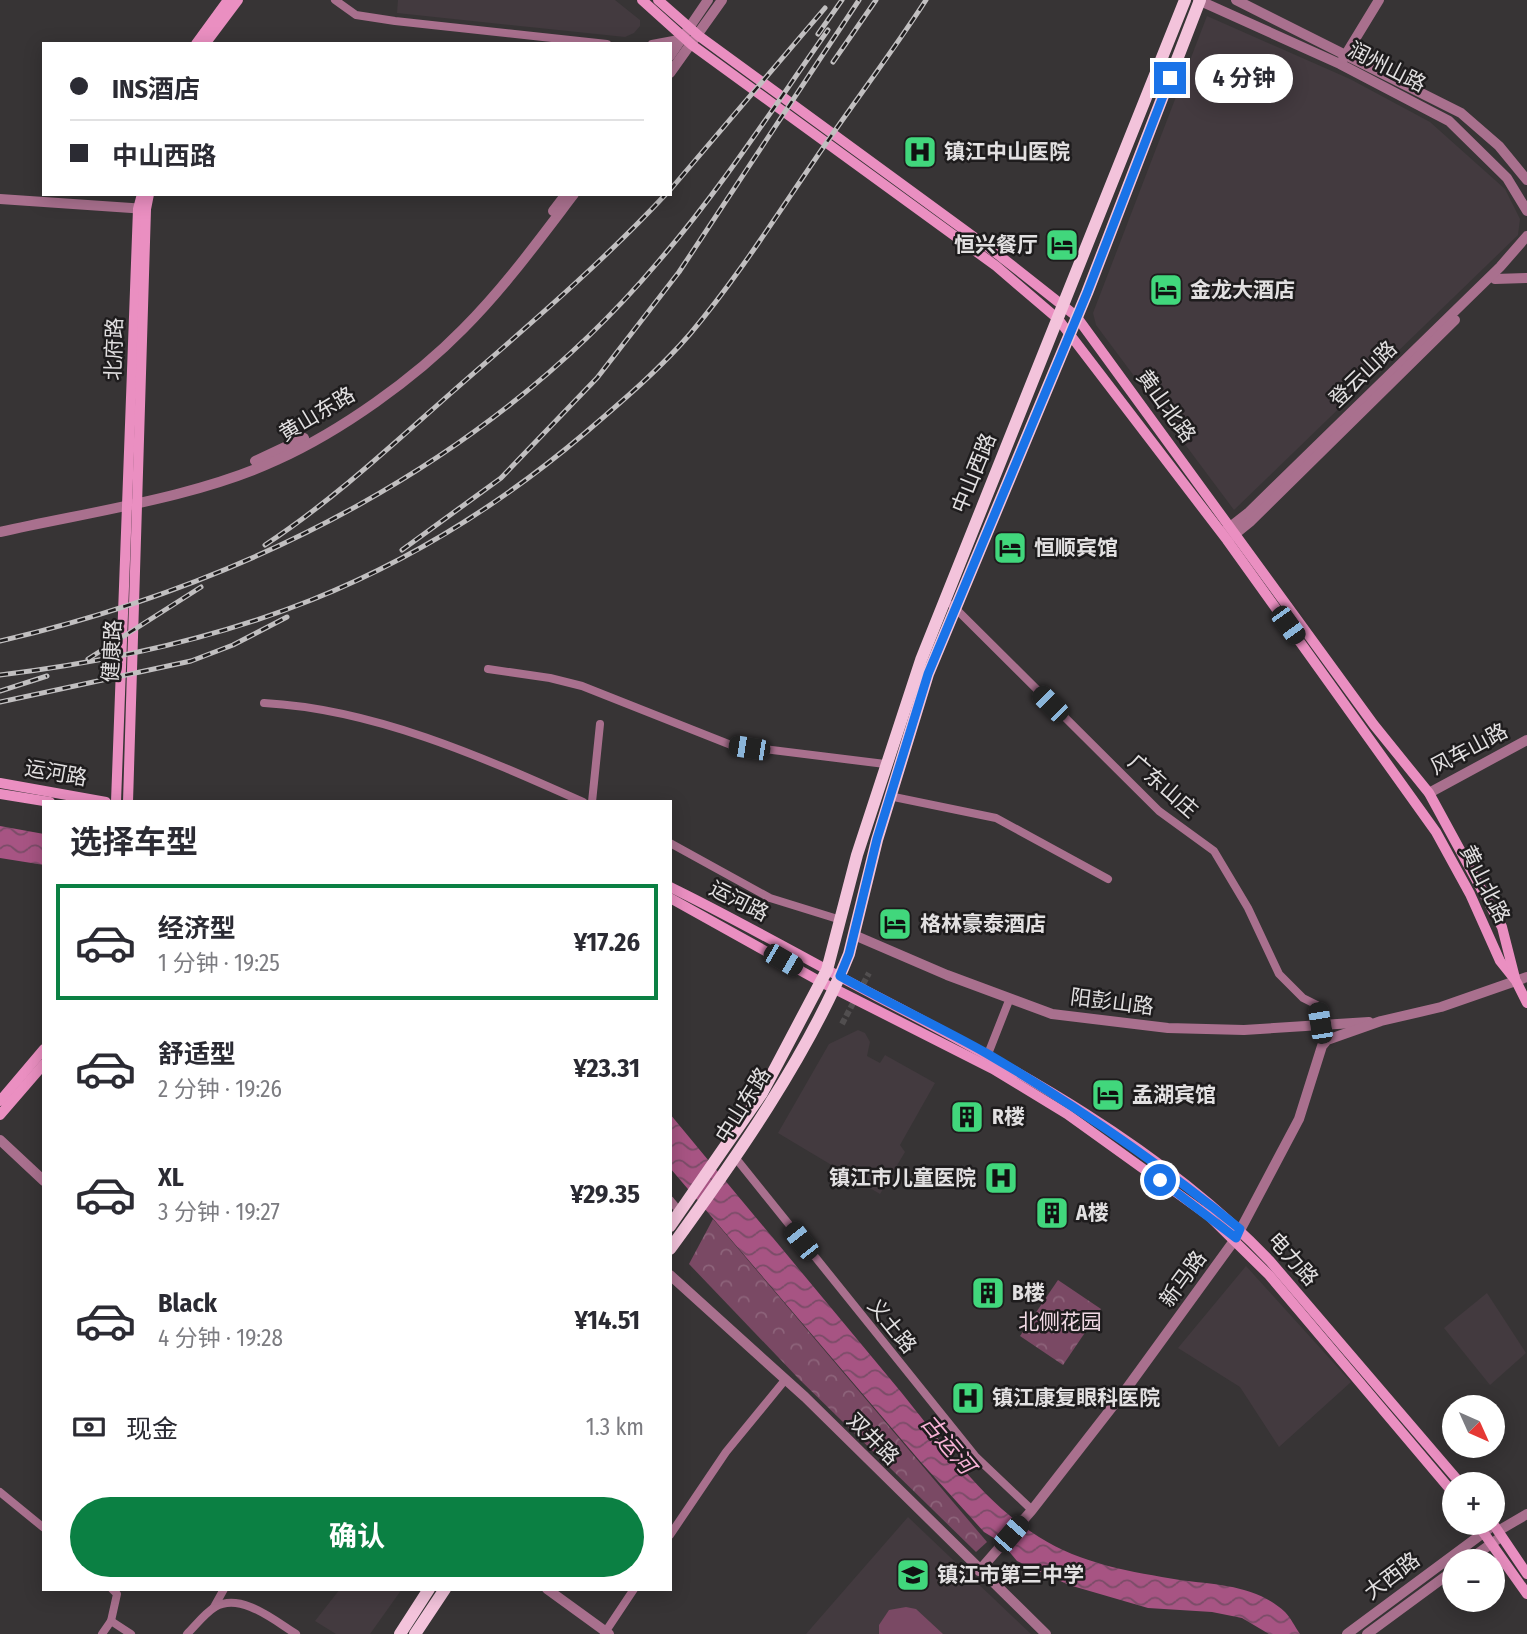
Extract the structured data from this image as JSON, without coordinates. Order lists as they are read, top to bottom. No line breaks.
{"streets":{"main road":["北府路","黄山北路","中山西路","健康路","运河路","中山东路","电力路"],"street":["润州山路","登云山路","黄山东路","风车山路","广东山庄","阳彭山路","新马路","义土路","双井路","大西路"]},"crossings":[["润州山路","中山西路"],["北府路","黄山东路"],["北府路","健康路"],["登云山路","黄山北路"],["黄山北路","中山西路"],["黄山北路","风车山路"],["黄山北路","新马路"],["黄山东路","健康路"],["中山西路","运河路"],["中山西路","广东山庄"],["中山西路","阳彭山路"],["中山西路","中山东路"],["中山西路","电力路"],["运河路","中山东路"],["广东山庄","阳彭山路"],["阳彭山路","新马路"],["中山东路","电力路"],["中山东路","义土路"],["电力路","新马路"],["新马路","义土路"],["新马路","双井路"]],"water":["古运河"],"parks":["北侧花园"],"places":{"hospital":["镇江中山医院","镇江市儿童医院","镇江康复眼科医院"],"hotel":["恒兴餐厅","金龙大酒店","恒顺宾馆","格林豪泰酒店","孟湖宾馆"],"building":["R楼","A楼","B楼"],"school or university":["镇江市第三中学"]},"north":"bottom right","page":{"banner":["INS酒店","中山西路"],"bubble":"4 分钟","heading":"选择车型","list":[{"name":"经济型","note":"1 分钟 · 19:25","value":"¥17.26"},{"name":"舒适型","note":"2 分钟 · 19:26","value":"¥23.31"},{"name":"XL","note":"3 分钟 · 19:27","value":"¥29.35"},{"name":"Black","note":"4 分钟 · 19:28","value":"¥14.51"}],"pay":["现金","1.3 km"],"map_buttons":["+","−"],"buttons":"确认"}}
